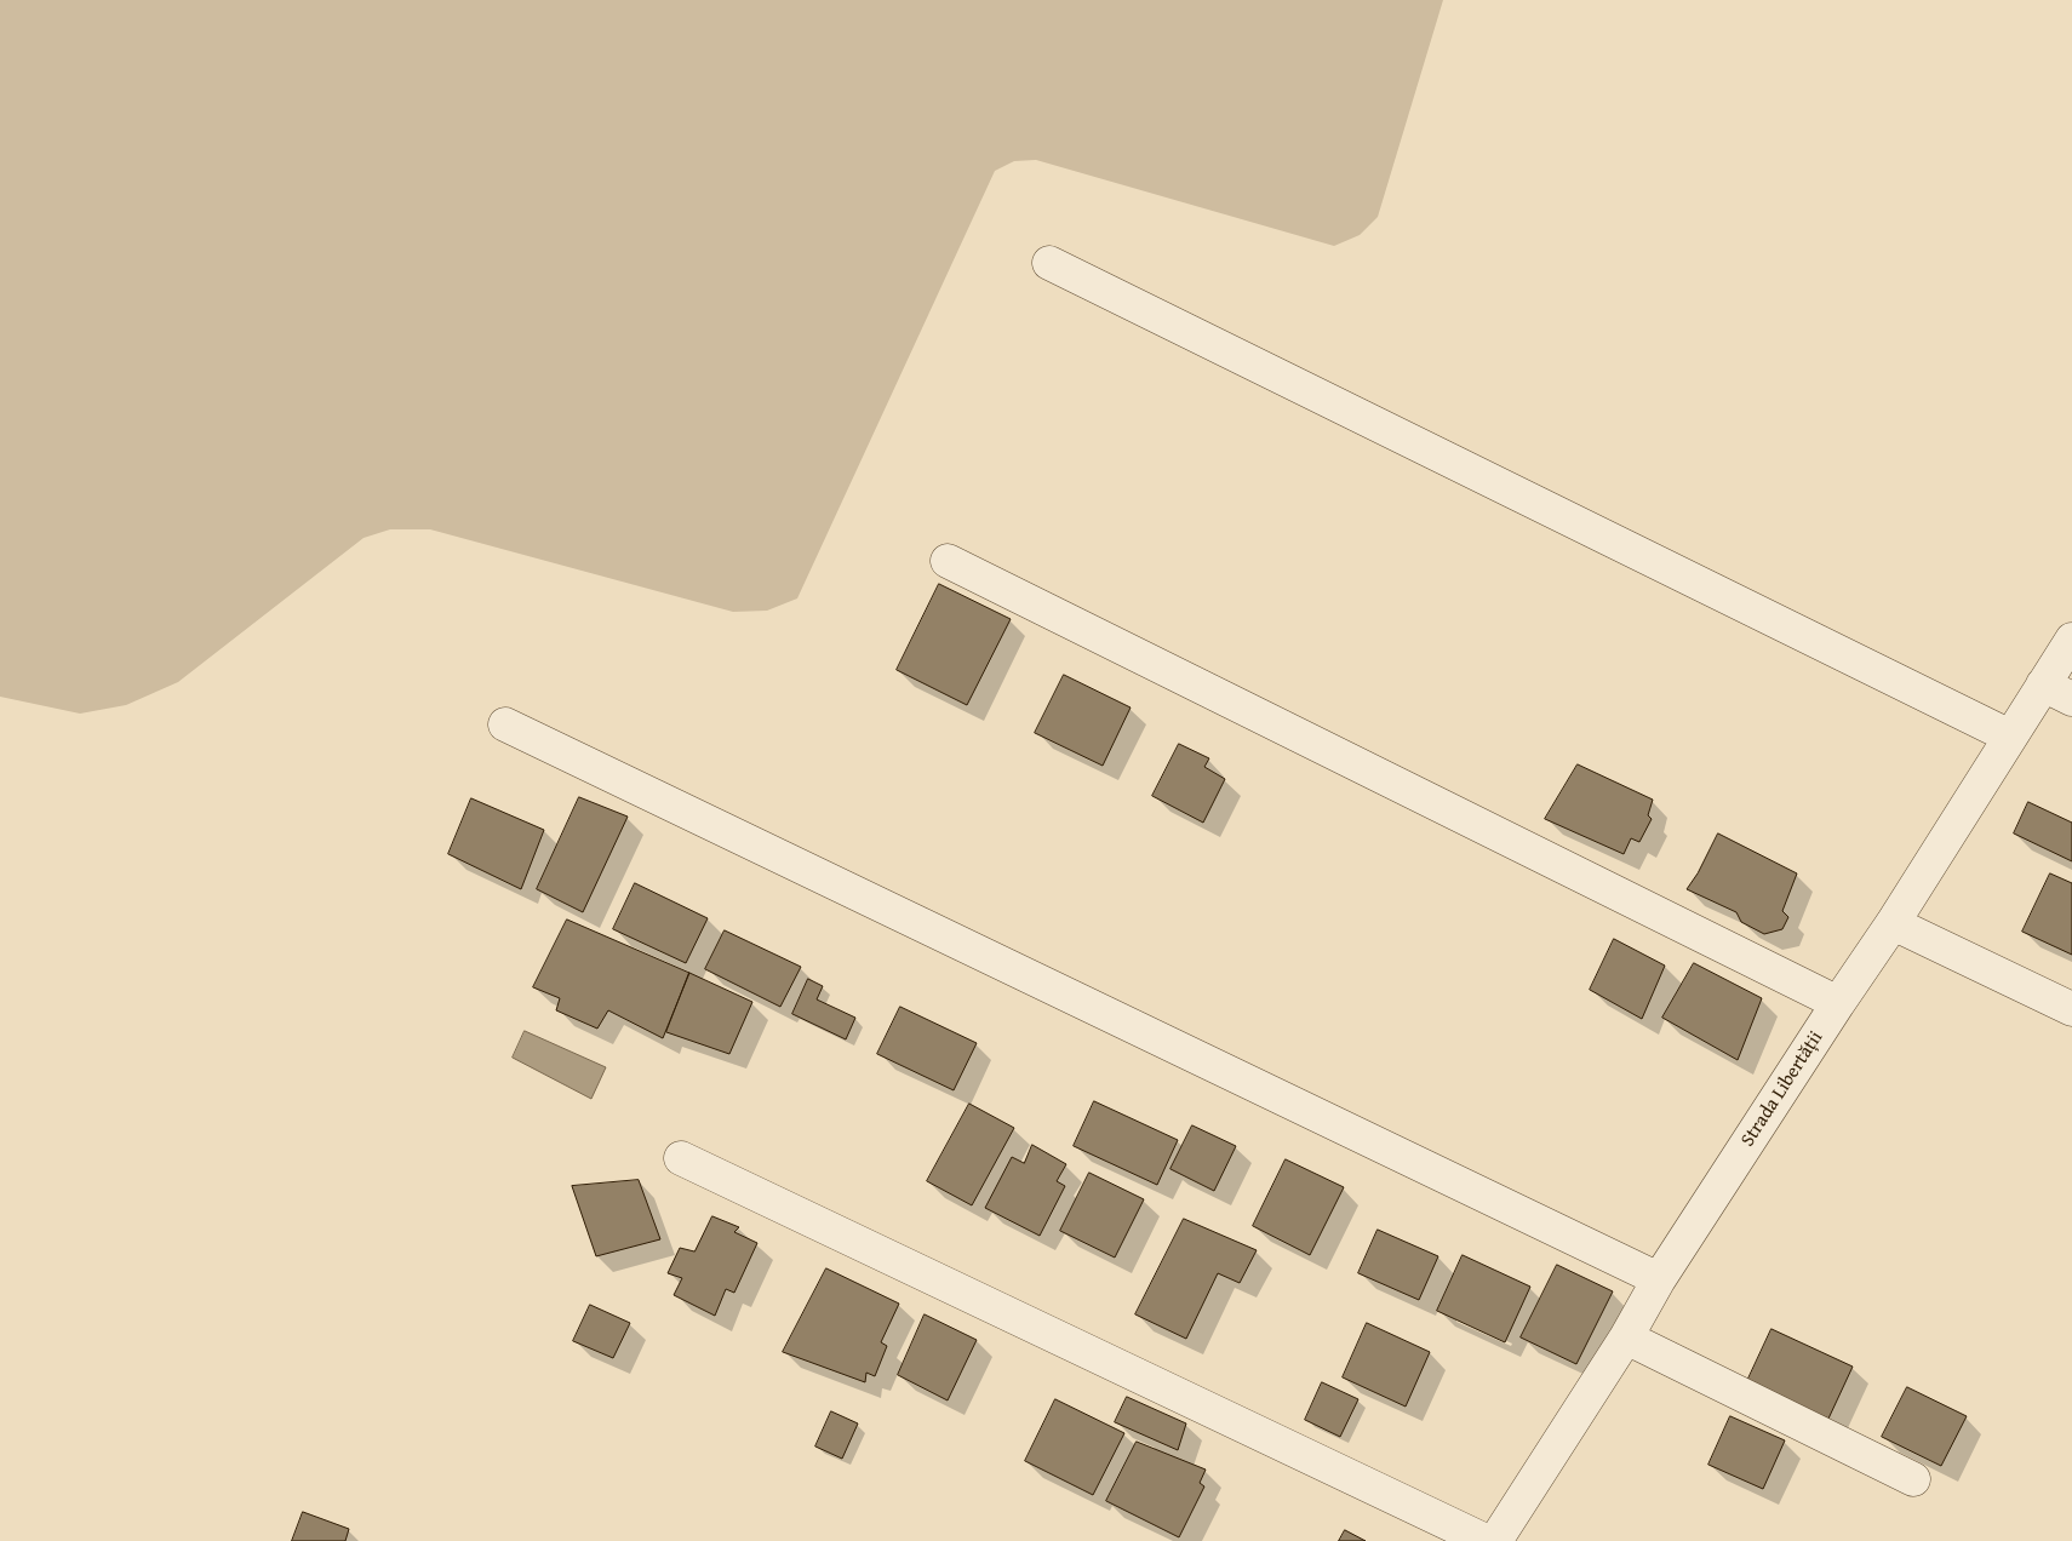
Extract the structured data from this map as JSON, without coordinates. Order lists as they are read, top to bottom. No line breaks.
{"streets":{"street":["Strada Libertății"]}}
